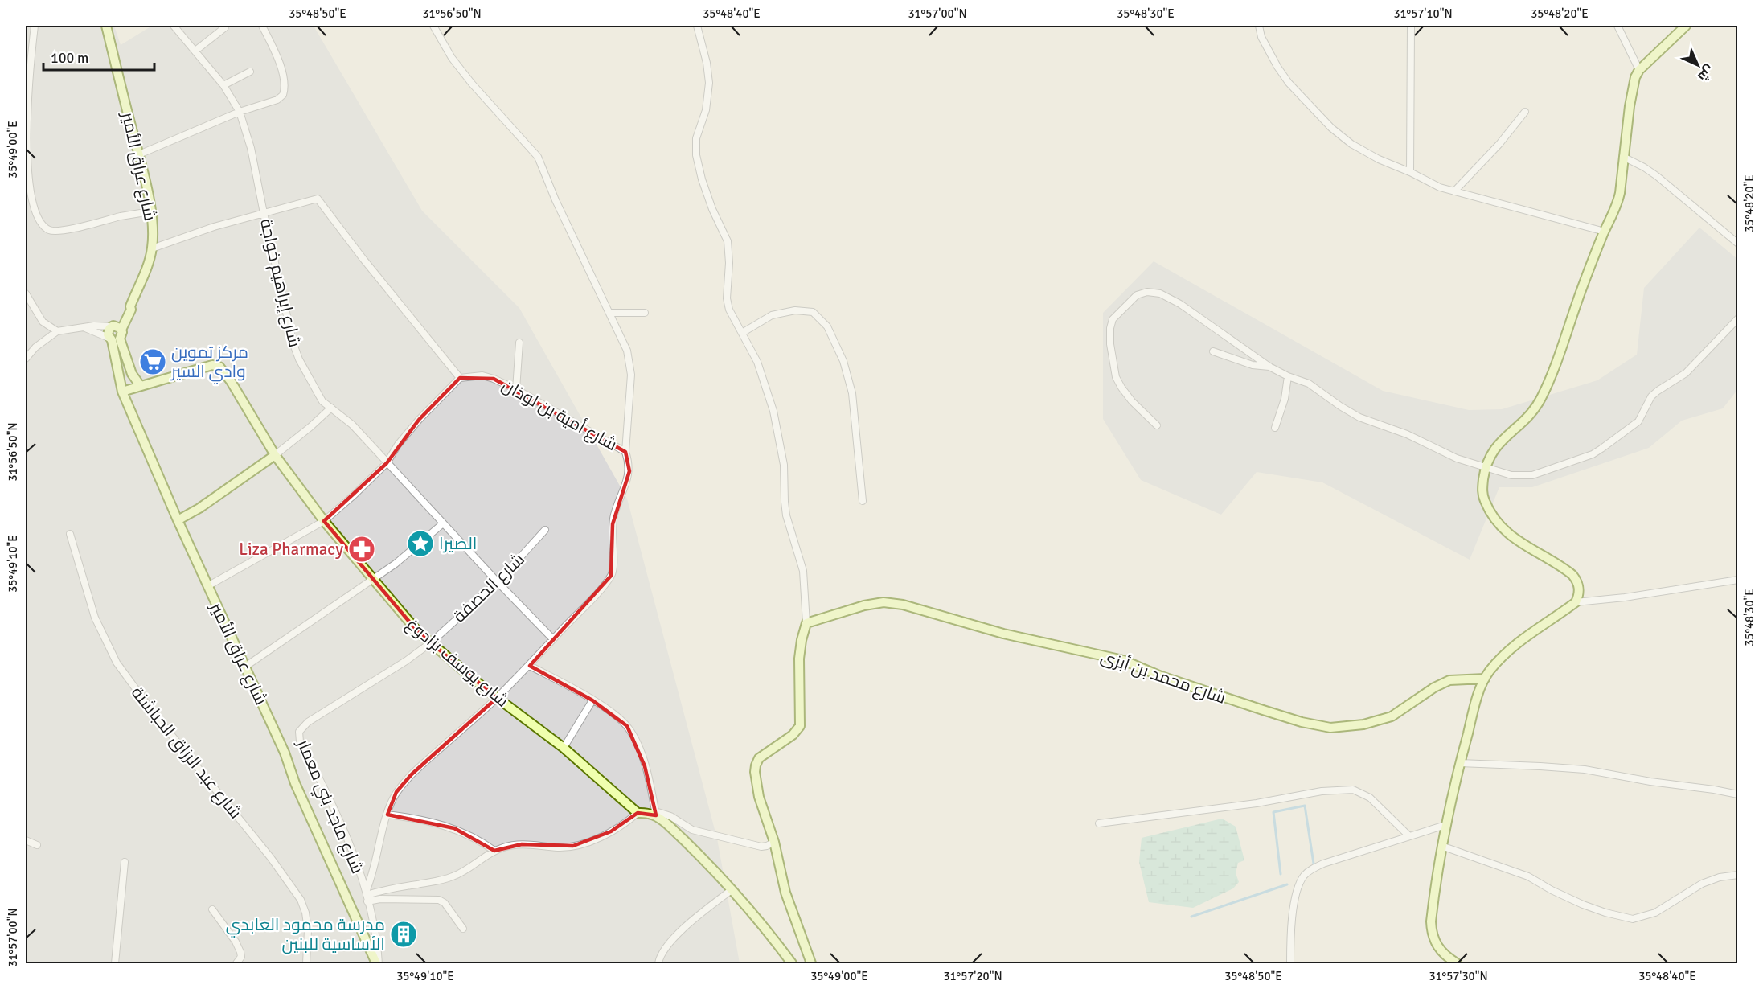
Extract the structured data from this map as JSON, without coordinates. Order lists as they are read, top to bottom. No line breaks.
{"streets":{"street":["شارع عراق الأمير","شارع إبراهيم خواجة","شارع أمية بن لوذان","شارع الحصفة","شارع يوسف بزادوغ","شارع محمد بن أبزى","شارع عبد الرزاق الحباشنة","شارع ماجد بني معمار"]},"crossings":[["شارع إبراهيم خواجة","شارع أمية بن لوذان"],["شارع إبراهيم خواجة","شارع الحصفة"],["شارع أمية بن لوذان","شارع يوسف بزادوغ"],["شارع أمية بن لوذان","شارع ماجد بني معمار"],["شارع الحصفة","شارع يوسف بزادوغ"],["شارع الحصفة","شارع ماجد بني معمار"],["شارع يوسف بزادوغ","شارع ماجد بني معمار"]],"places":{"supermarket":["مركز تموين وادي السير"],"place":["الصيرا"],"pharmacy":["Liza Pharmacy"],"building":["مدرسة محمود العابدي الأساسية للبنين"]},"scale_bar":"100 m","north":"bottom right","coordinates":["35°48'50\"E","31°56'50\"N","35°48'40\"E","31°57'00\"N","35°48'30\"E","31°57'10\"N","35°48'20\"E","35°49'00\"E","35°49'10\"E","31°57'20\"N","31°57'30\"N"]}
